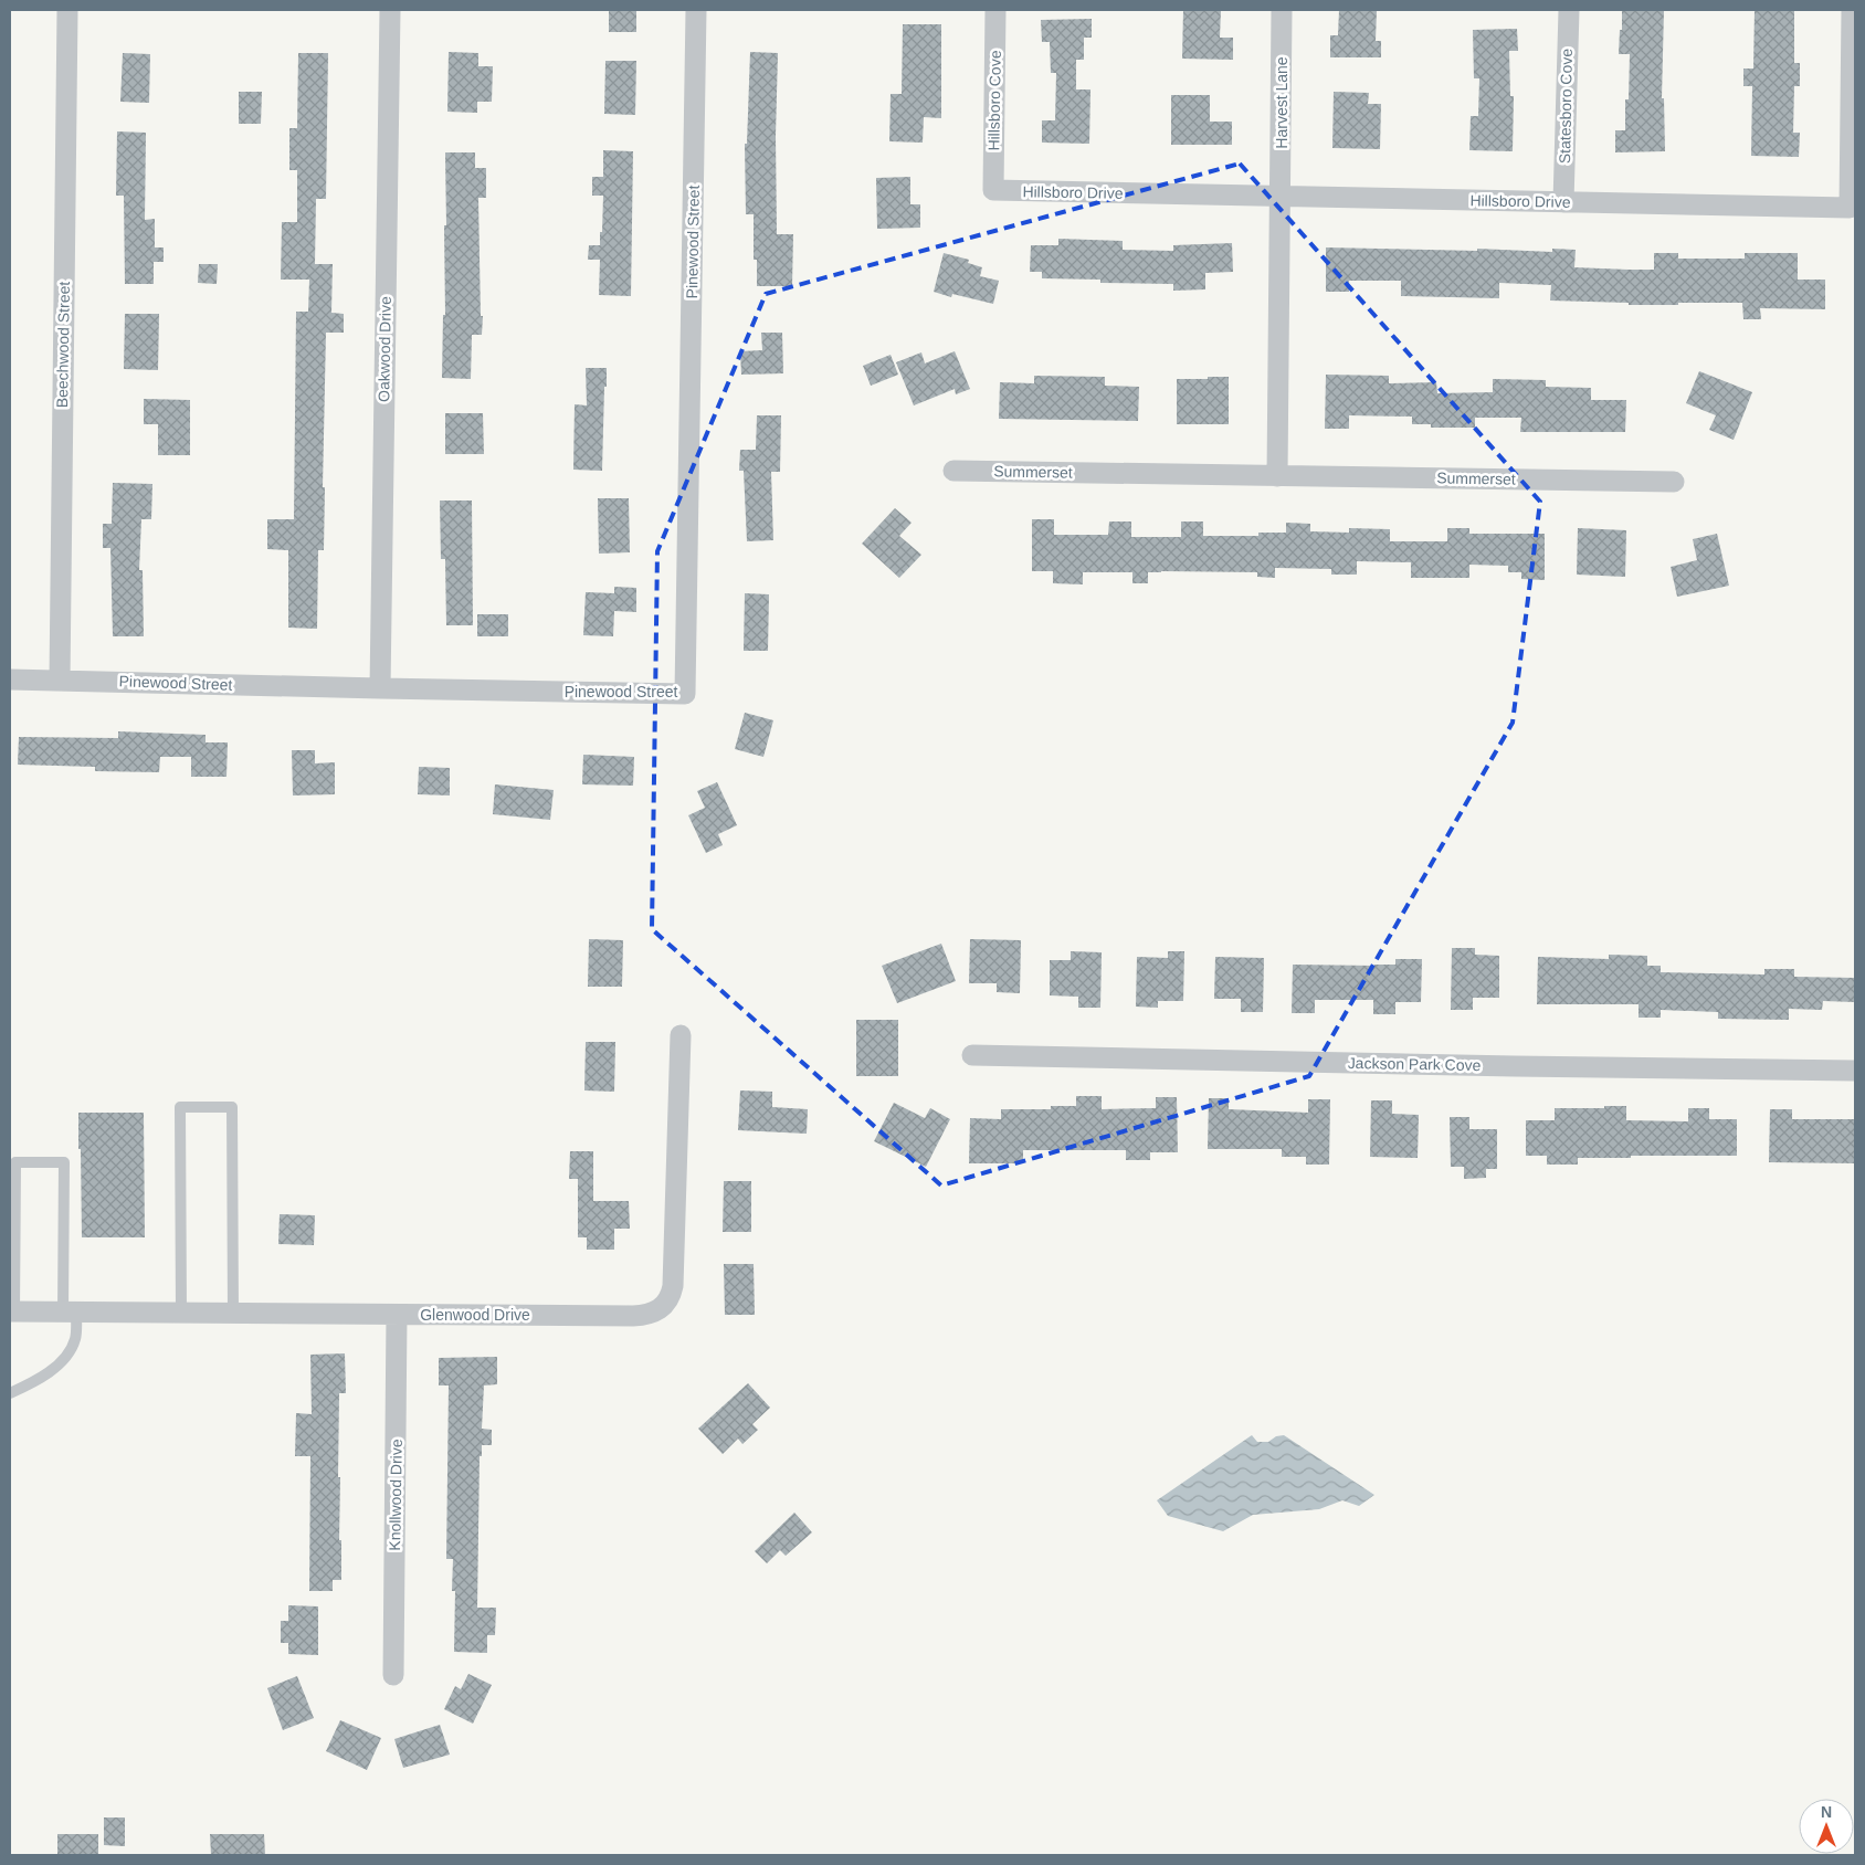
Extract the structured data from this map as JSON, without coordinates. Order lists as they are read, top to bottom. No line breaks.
{"streets":{"street":["Hillsboro Cove","Harvest Lane","Statesboro Cove","Hillsboro Drive","Pinewood Street","Beechwood Street","Oakwood Drive","Summerset","Jackson Park Cove","Glenwood Drive","Knollwood Drive"]},"crossings":[["Hillsboro Cove","Hillsboro Drive"],["Harvest Lane","Hillsboro Drive"],["Statesboro Cove","Hillsboro Drive"],["Pinewood Street","Beechwood Street"],["Pinewood Street","Oakwood Drive"],["Glenwood Drive","Knollwood Drive"]],"north":"top"}
